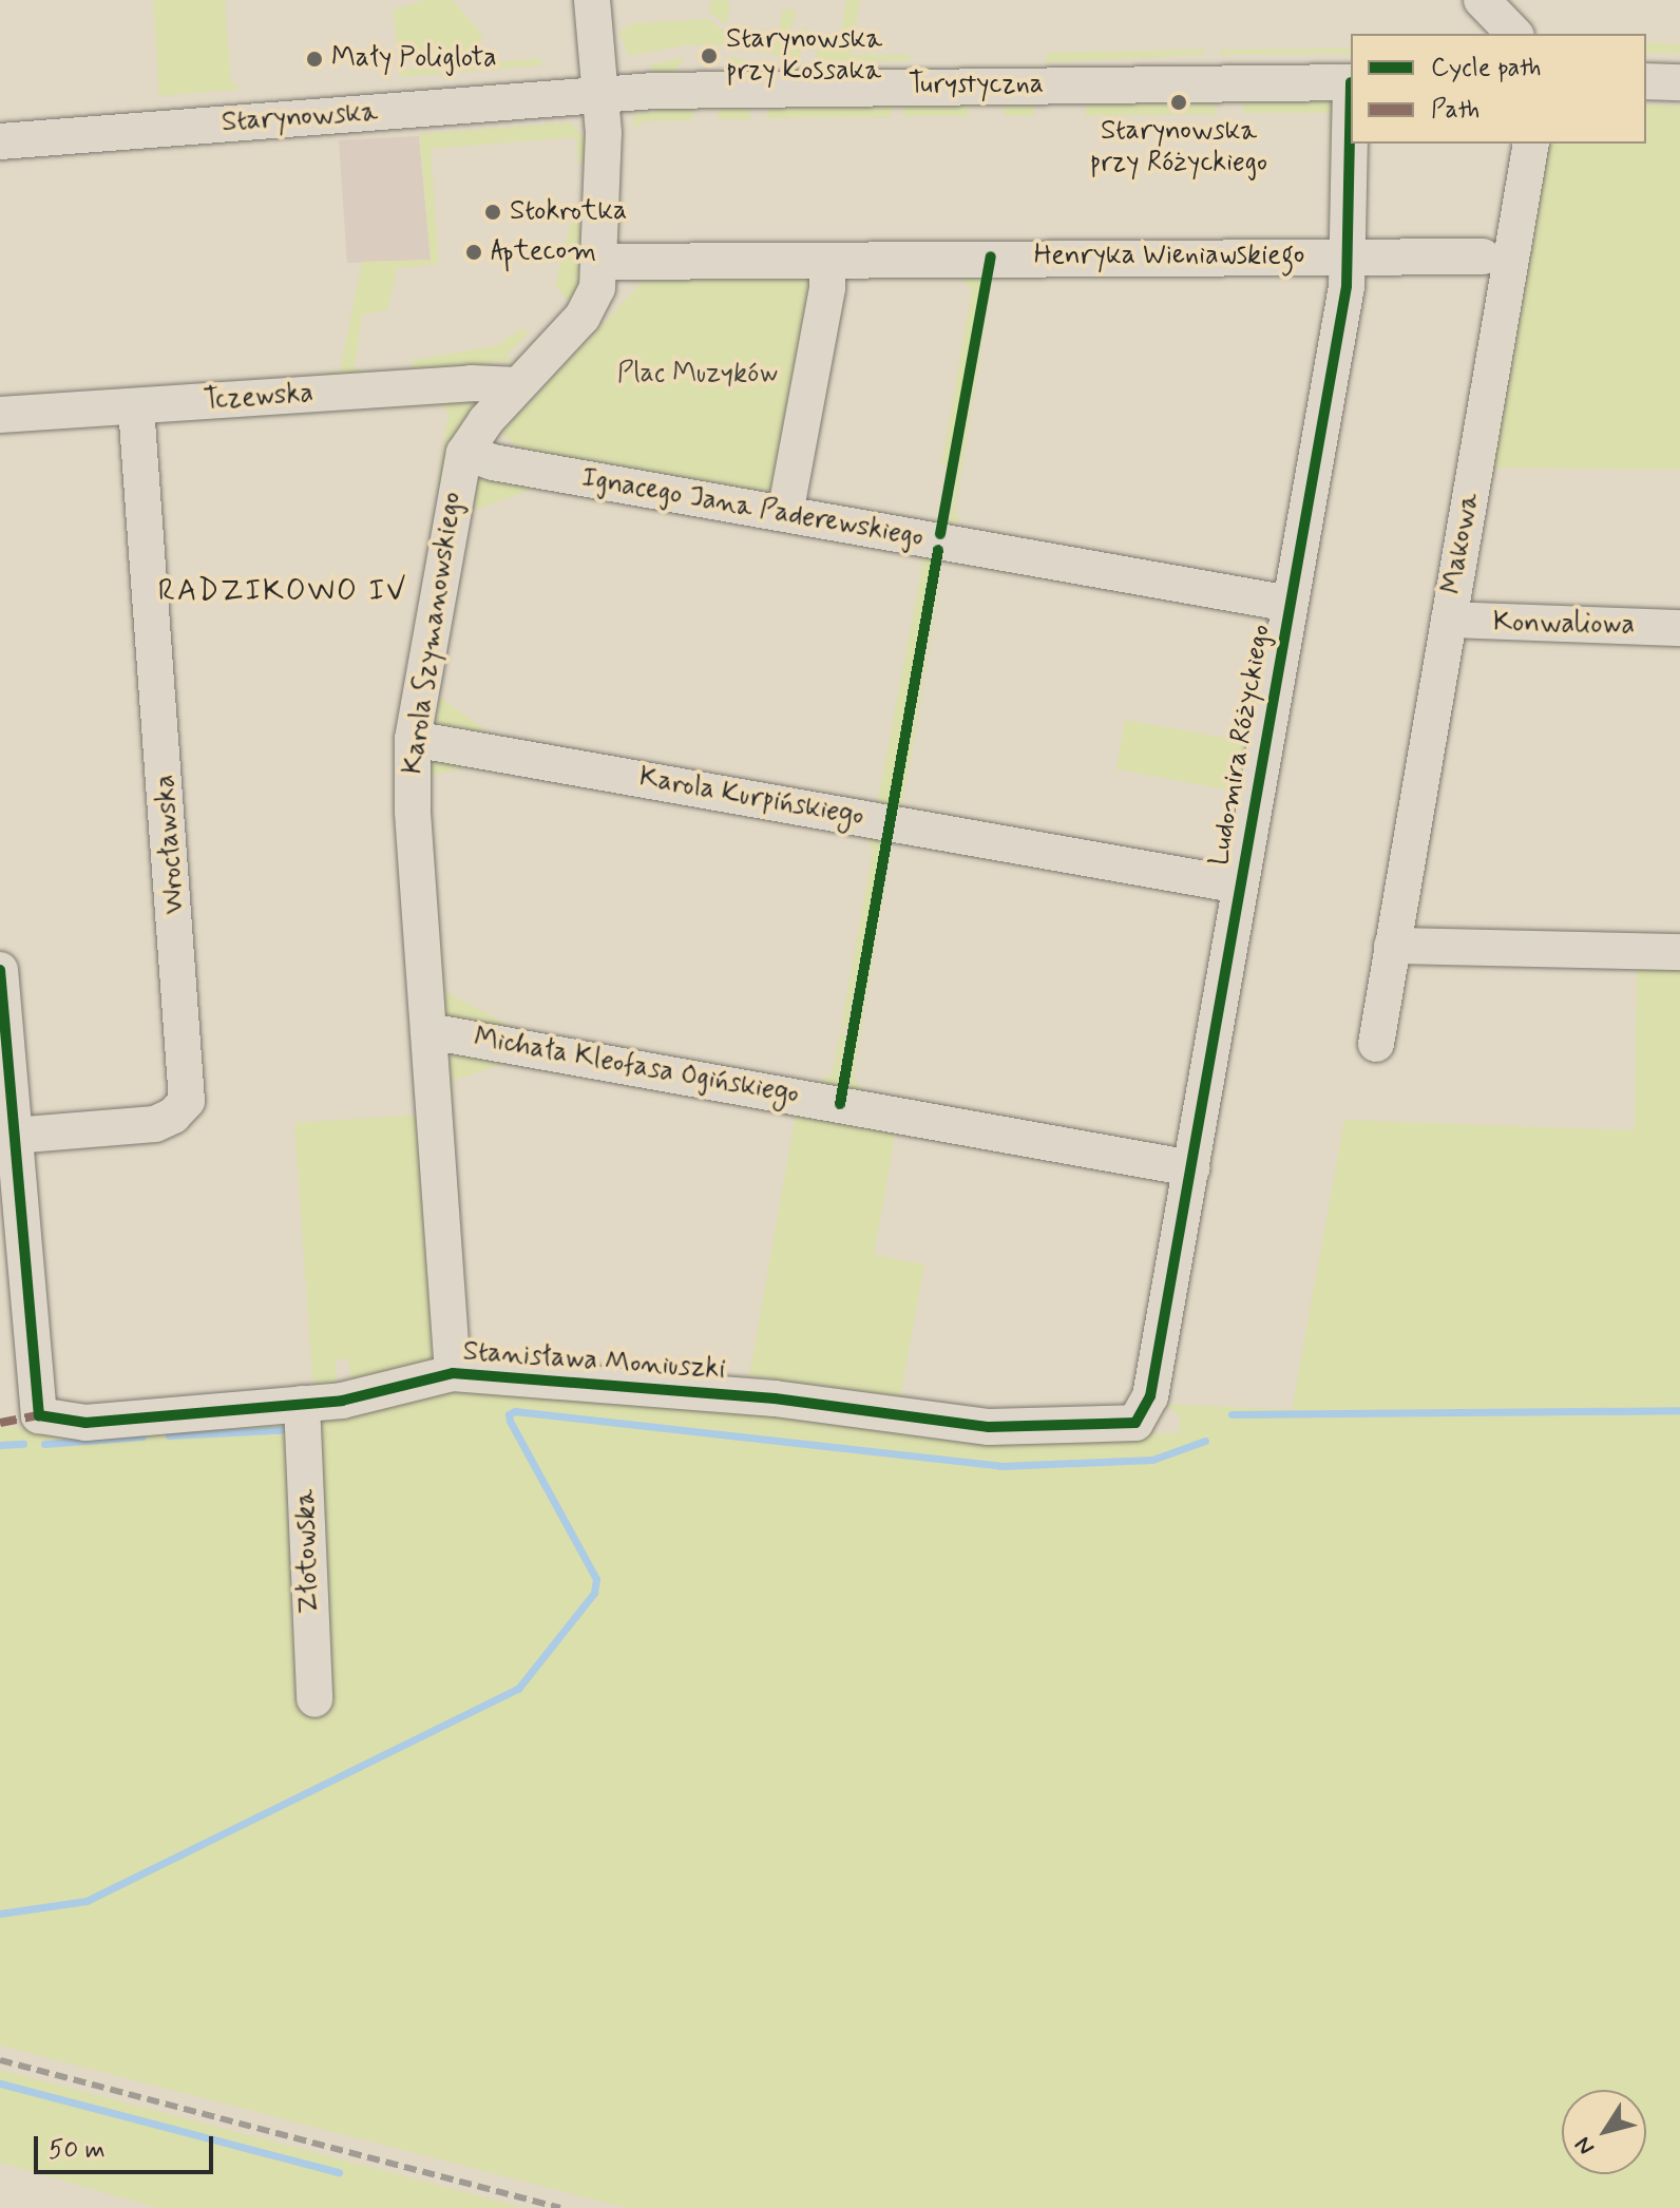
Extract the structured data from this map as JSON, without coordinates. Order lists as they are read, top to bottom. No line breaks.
{"streets":{"street":["Turystyczna","Starynowska","Henryka Wieniawskiego","Tczewska","Ignacego Jana Paderewskiego","Makowa","Konwaliowa","Karola Szymanowskiego","Ludomira Różyckiego","Karola Kurpińskiego","Wrocławska","Michała Kleofasa Ogińskiego","Stanisława Moniuszki","Złotowska"]},"crossings":[["Turystyczna","Starynowska"],["Turystyczna","Karola Szymanowskiego"],["Starynowska","Karola Szymanowskiego"],["Henryka Wieniawskiego","Karola Szymanowskiego"],["Henryka Wieniawskiego","Ludomira Różyckiego"],["Tczewska","Karola Szymanowskiego"],["Tczewska","Wrocławska"],["Ignacego Jana Paderewskiego","Karola Szymanowskiego"],["Ignacego Jana Paderewskiego","Ludomira Różyckiego"],["Makowa","Konwaliowa"],["Karola Szymanowskiego","Karola Kurpińskiego"],["Karola Szymanowskiego","Michała Kleofasa Ogińskiego"],["Karola Szymanowskiego","Stanisława Moniuszki"],["Ludomira Różyckiego","Karola Kurpińskiego"],["Ludomira Różyckiego","Michała Kleofasa Ogińskiego"],["Ludomira Różyckiego","Stanisława Moniuszki"],["Wrocławska","Stanisława Moniuszki"],["Stanisława Moniuszki","Złotowska"]],"districts":["RADZIKOWO IV"],"parks":["Plac Muzyków"],"places":["Starynowska przy Kossaka","Mały Poliglota","Starynowska przy Różyckiego","Stokrotka","Aptecom"],"legend":["Cycle path","Path"],"scale_bar":"50 m","north":"bottom left"}
